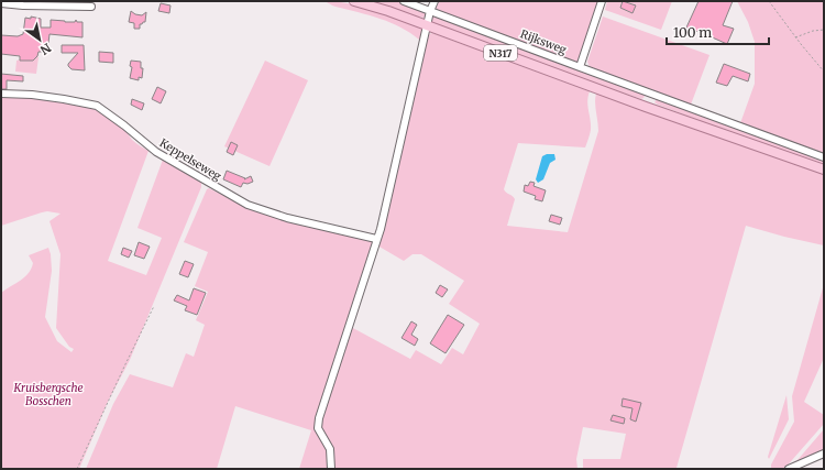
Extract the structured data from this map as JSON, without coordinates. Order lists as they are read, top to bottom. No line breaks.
{"streets":{"main road":["N317"],"street":["Rijksweg","Keppelseweg"]},"parks":["Kruisbergsche Bosschen"],"scale_bar":"100 m","north":"bottom right"}
